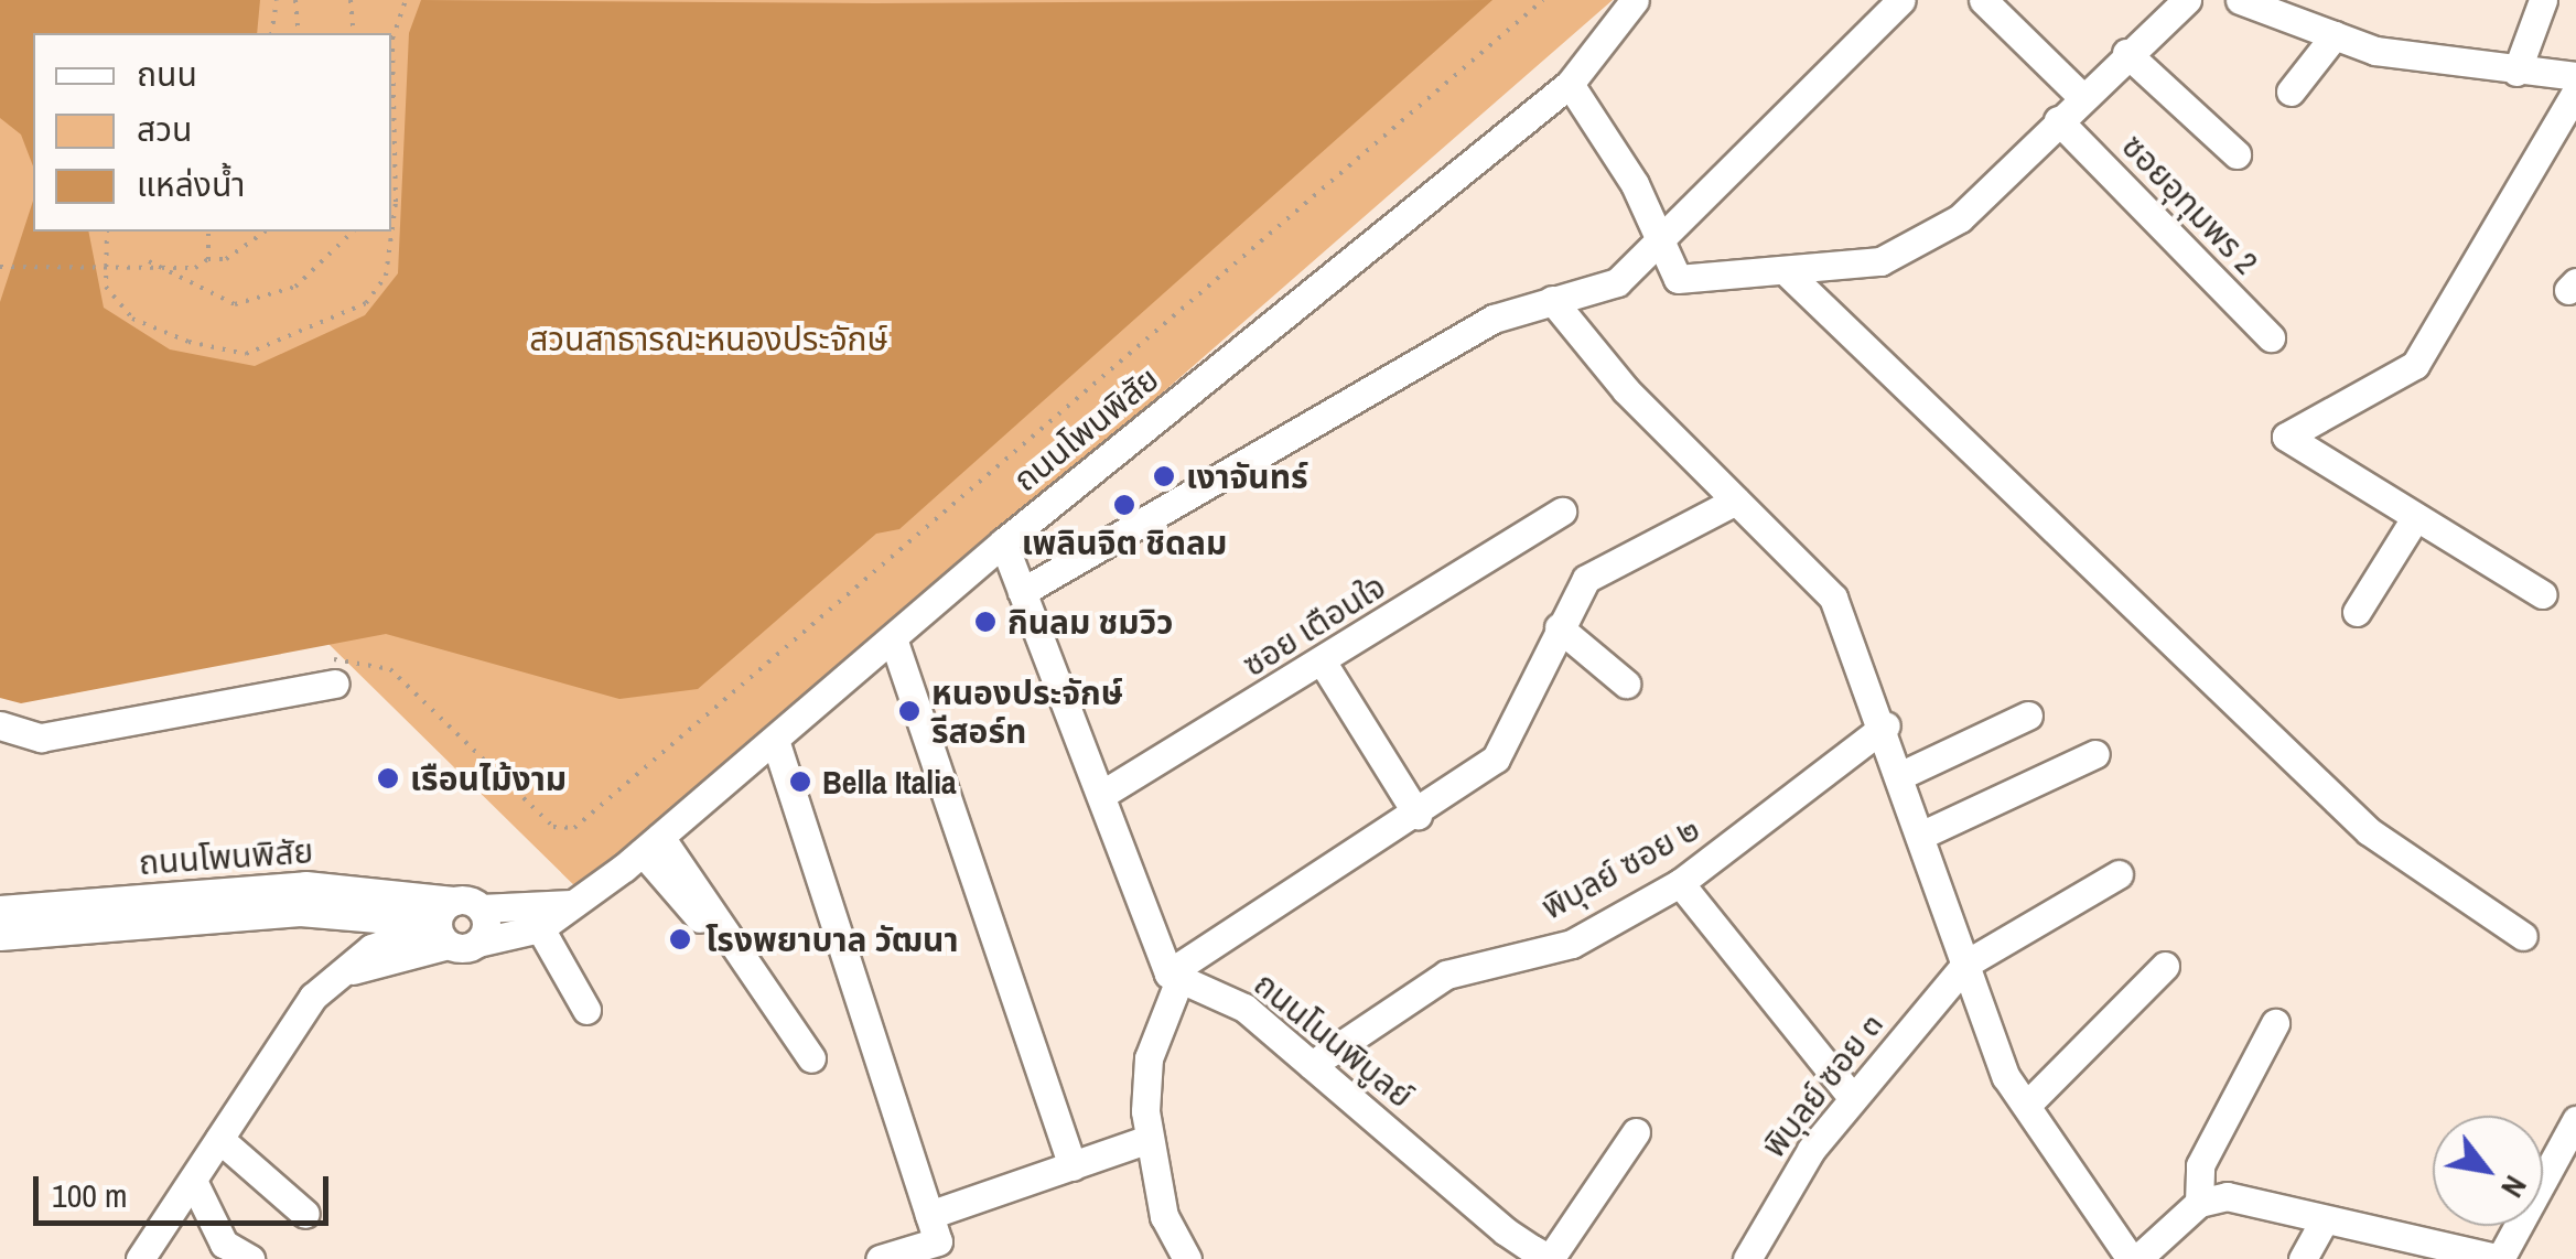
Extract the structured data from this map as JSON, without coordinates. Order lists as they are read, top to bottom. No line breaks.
{"streets":{"street":["ซอยอุทุมพร 2","ถนนโพนพิสัย","ซอย เตือนใจ","พิบุลย์ ซอย ๒","ถนนโนนพิบูลย์","พิบุลย์ ซอย ๓"]},"crossings":[["พิบุลย์ ซอย ๒","ถนนโนนพิบูลย์"]],"parks":["สวนสาธารณะหนองประจักษ์"],"places":["เงาจันทร์","เพลินจิต ชิดลม","กินลม ชมวิว","หนองประจักษ์ รีสอร์ท","เรือนไม้งาม","Bella Italia","โรงพยาบาล วัฒนา"],"legend":["ถนน","สวน","แหล่งน้ำ"],"scale_bar":"100 m","north":"bottom right"}
